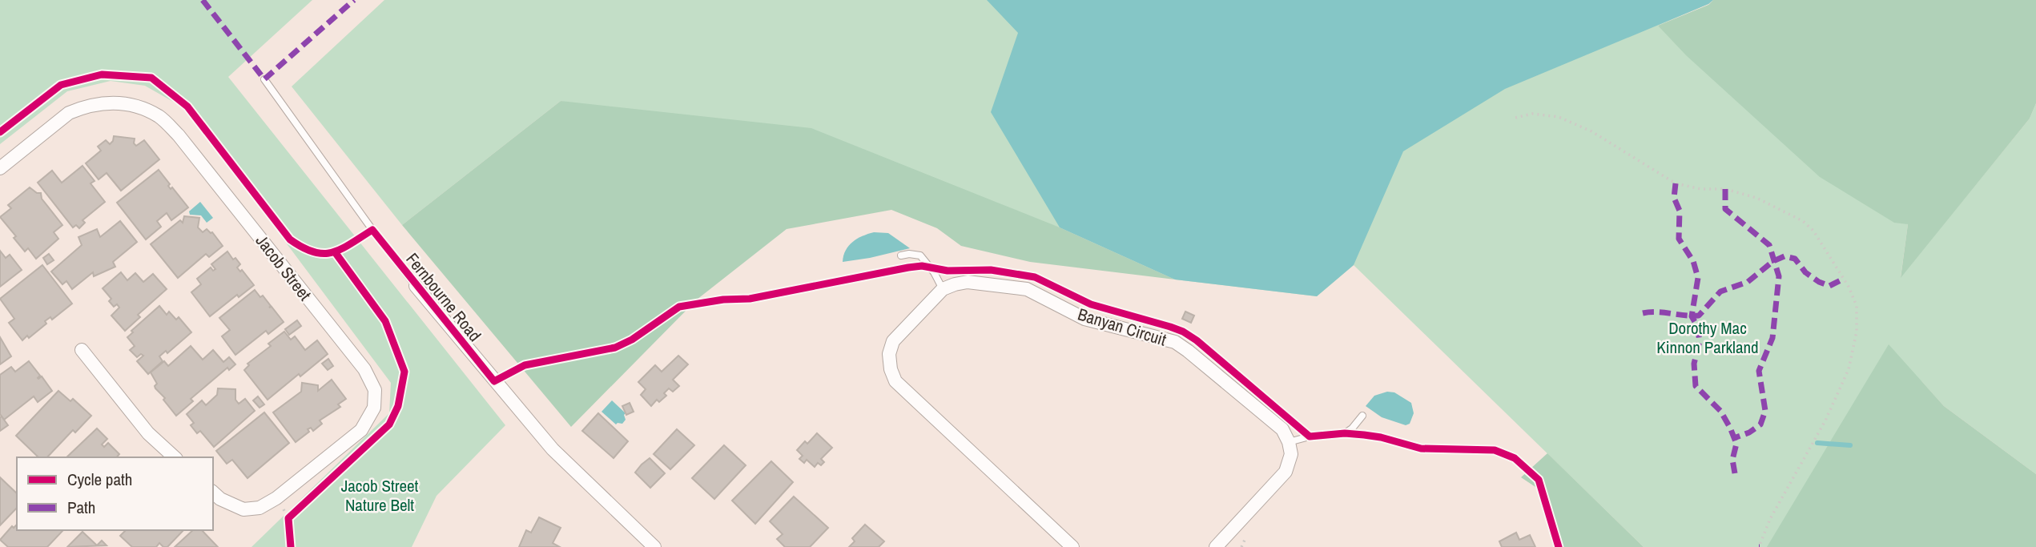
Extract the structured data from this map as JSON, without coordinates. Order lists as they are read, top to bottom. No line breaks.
{"streets":{"street":["Jacob Street","Fernbourne Road","Banyan Circuit"]},"parks":["Dorothy Mac Kinnon Parkland","Jacob Street Nature Belt"],"legend":["Cycle path","Path"]}
